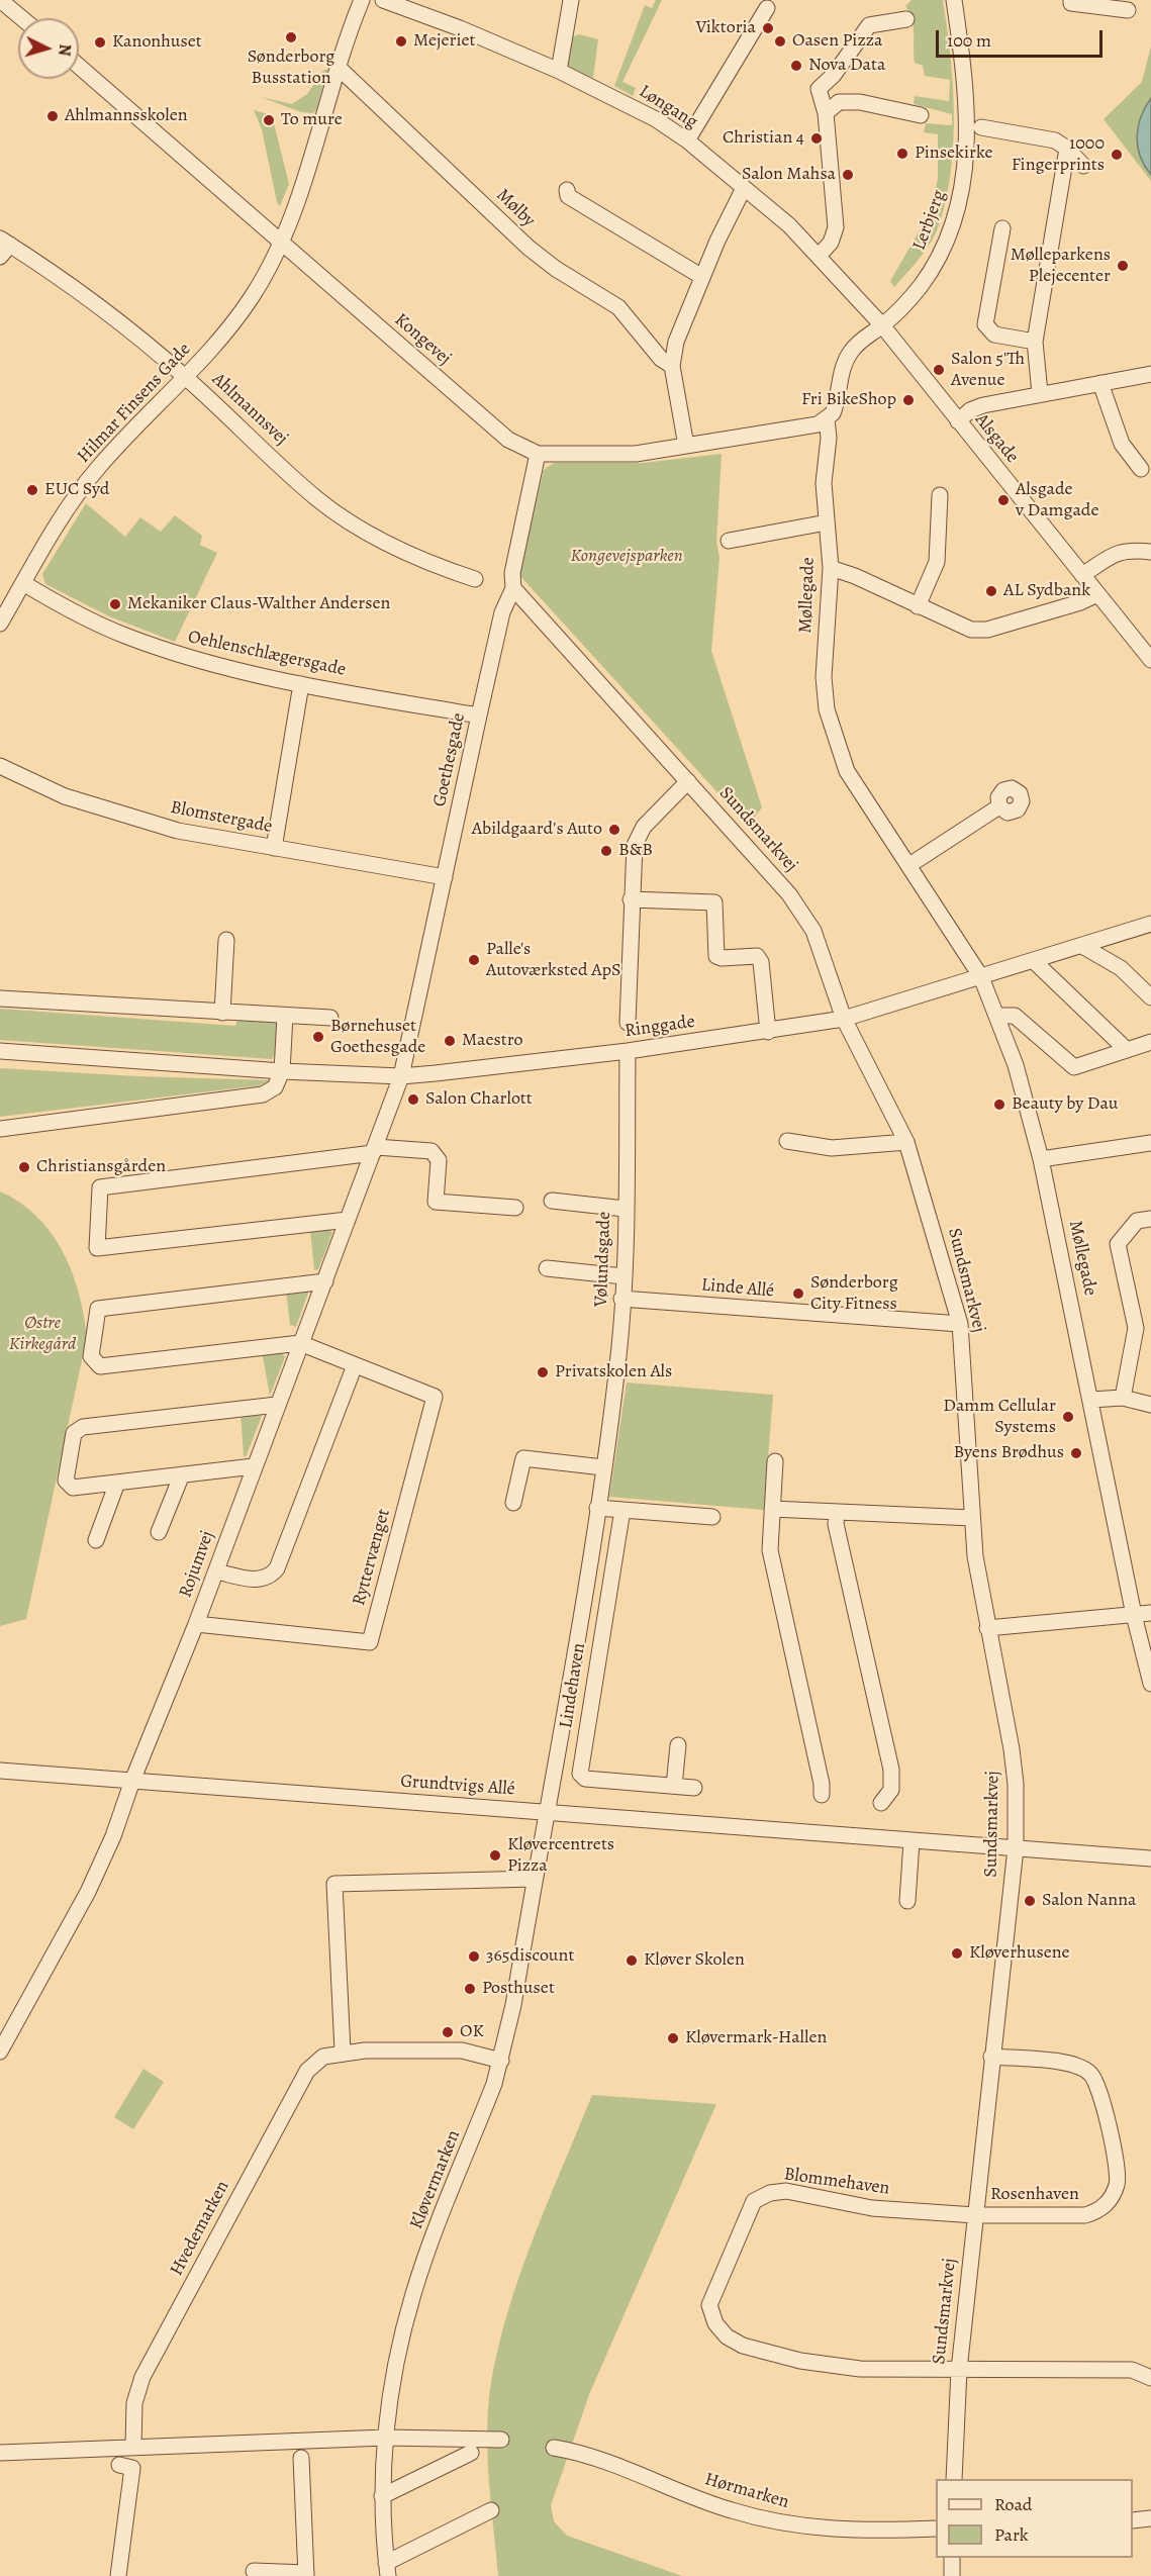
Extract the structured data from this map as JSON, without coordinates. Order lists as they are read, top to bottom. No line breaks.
{"streets":{"street":["Løngang","Mølby","Lerbjerg","Kongevej","Hilmar Finsens Gade","Ahlmannsvej","Alsgade","Møllegade","Oehlenschlægersgade","Goethesgade","Blomstergade","Sundsmarkvej","Ringgade","Vølundsgade","Linde Allé","Ryttervænget","Rojumvej","Lindehaven","Grundtvigs Allé","Kløvermarken","Blommehaven","Rosenhaven","Hvedemarken","Hørmarken"]},"crossings":[["Løngang","Lerbjerg"],["Løngang","Alsgade"],["Løngang","Møllegade"],["Mølby","Hilmar Finsens Gade"],["Lerbjerg","Alsgade"],["Lerbjerg","Møllegade"],["Kongevej","Hilmar Finsens Gade"],["Kongevej","Møllegade"],["Kongevej","Goethesgade"],["Hilmar Finsens Gade","Ahlmannsvej"],["Hilmar Finsens Gade","Oehlenschlægersgade"],["Alsgade","Møllegade"],["Møllegade","Ringgade"],["Oehlenschlægersgade","Goethesgade"],["Goethesgade","Blomstergade"],["Goethesgade","Sundsmarkvej"],["Goethesgade","Ringgade"],["Goethesgade","Rojumvej"],["Sundsmarkvej","Ringgade"],["Sundsmarkvej","Linde Allé"],["Sundsmarkvej","Grundtvigs Allé"],["Sundsmarkvej","Blommehaven"],["Sundsmarkvej","Rosenhaven"],["Ringgade","Vølundsgade"],["Ringgade","Rojumvej"],["Vølundsgade","Linde Allé"],["Vølundsgade","Grundtvigs Allé"],["Vølundsgade","Kløvermarken"],["Ryttervænget","Rojumvej"],["Rojumvej","Grundtvigs Allé"],["Grundtvigs Allé","Kløvermarken"],["Kløvermarken","Hvedemarken"],["Blommehaven","Rosenhaven"]],"parks":["Kongevejsparken","Østre Kirkegård"],"places":["Viktoria","Sønderborg Busstation","Mejeriet","Oasen Pizza","Kanonhuset","Nova Data","Ahlmannsskolen","To mure","Christian 4","Pinsekirke","1000 Fingerprints","Salon Mahsa","Mølleparkens Plejecenter","Salon 5'Th Avenue","Fri BikeShop","EUC Syd","Alsgade v Damgade","AL Sydbank","Mekaniker Claus-Walther Andersen","Abildgaard's Auto","B&B","Palle's Autoværksted ApS","Børnehuset Goethesgade","Maestro","Salon Charlott","Beauty by Dau","Christiansgården","Sønderborg City Fitness","Privatskolen Als","Damm Cellular Systems","Byens Brødhus","Kløvercentrets Pizza","Salon Nanna","Kløverhusene","365discount","Kløver Skolen","Posthuset","OK","Kløvermark-Hallen"],"legend":["Road","Park"],"scale_bar":"100 m","north":"right"}
